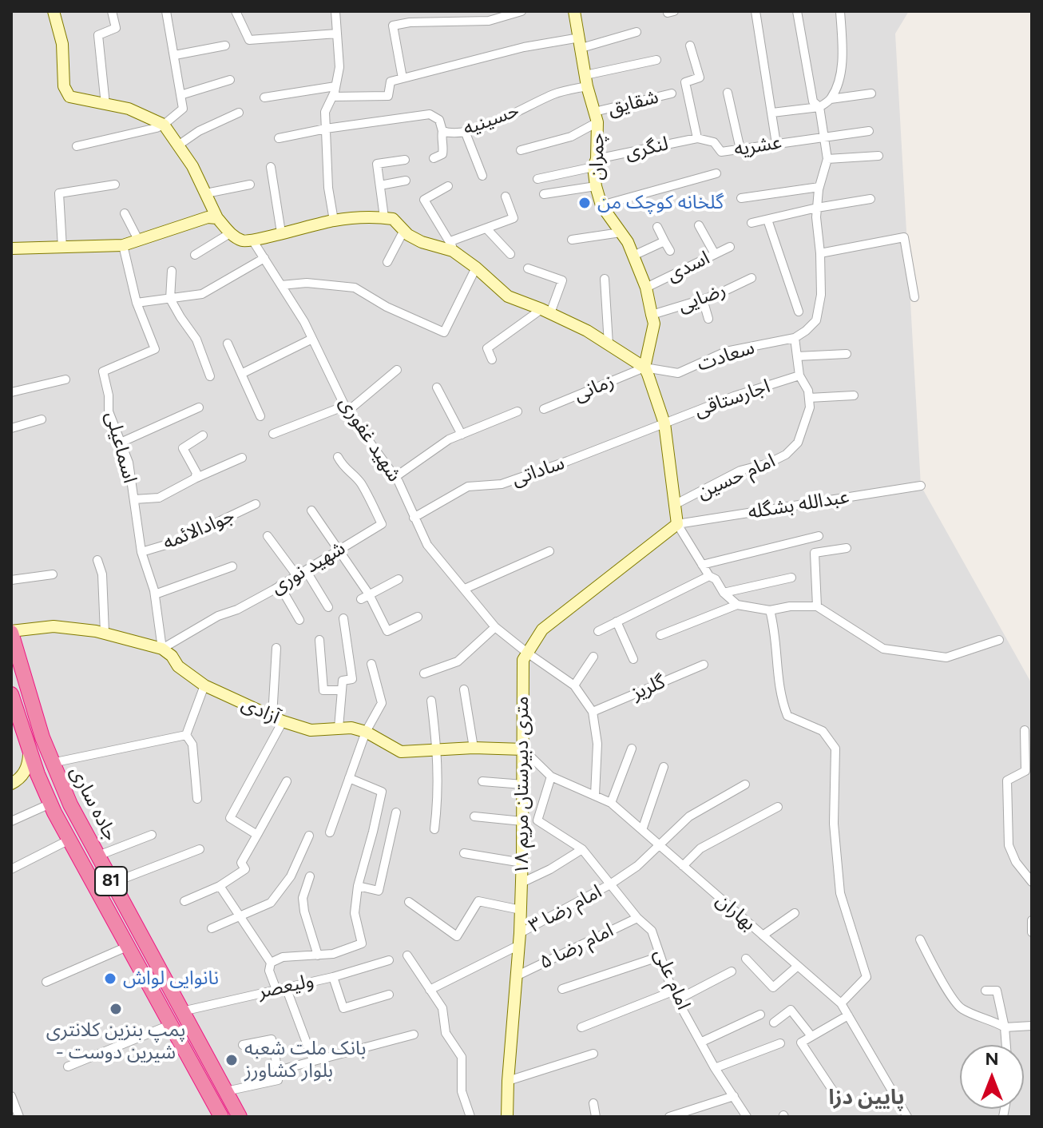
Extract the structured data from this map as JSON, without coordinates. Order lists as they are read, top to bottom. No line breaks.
{"streets":{"highway":["جاده ساری","81"],"street":["شقایق","حسینیه","عشریه","لنگری","چمران","اسدی","رضایی","سعادت","زمانی","اجارستاقی","شهید غفوری","اسماعیلی","ساداتی","امام حسین","عبدالله بشگله","جوادالائمه","شهید نوری","گلریز","آزادی","۱۸ متری دبیرستان مریم","امام رضا ۳","بهاران","امام رضا ۵","امام علی","ولیعصر"]},"crossings":[["شقایق","چمران"],["حسینیه","چمران"],["عشریه","لنگری"],["لنگری","چمران"],["چمران","اسدی"],["چمران","رضایی"],["چمران","سعادت"],["چمران","زمانی"],["سعادت","زمانی"],["اجارستاقی","ساداتی"],["شهید غفوری","ساداتی"],["شهید غفوری","۱۸ متری دبیرستان مریم"],["اسماعیلی","جوادالائمه"],["اسماعیلی","شهید نوری"],["اسماعیلی","آزادی"],["عبدالله بشگله","۱۸ متری دبیرستان مریم"],["شهید نوری","آزادی"],["آزادی","۱۸ متری دبیرستان مریم"],["آزادی","جاده ساری"],["آزادی","بهاران"],["۱۸ متری دبیرستان مریم","امام رضا ۳"],["۱۸ متری دبیرستان مریم","بهاران"],["۱۸ متری دبیرستان مریم","امام رضا ۵"],["جاده ساری","ولیعصر"],["امام رضا ۳","بهاران"],["امام رضا ۳","امام علی"],["بهاران","امام علی"],["امام رضا ۵","امام علی"]],"districts":["پایین دزا"],"places":["گلخانه کوچک من","نانوایی لواش","پمپ بنزین کلانتری - شیرین دوست","بانک ملت شعبه بلوار کشاورز"],"north":"top"}
